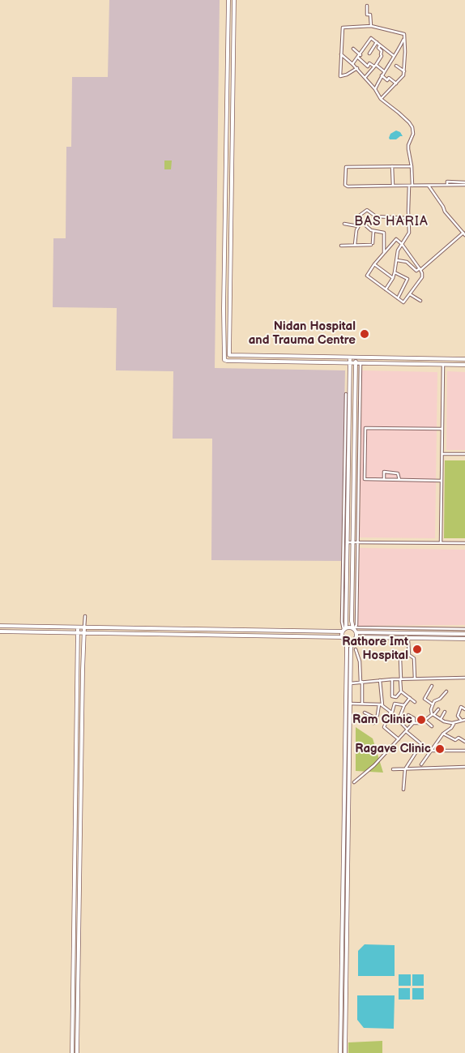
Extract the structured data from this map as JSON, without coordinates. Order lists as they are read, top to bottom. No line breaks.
{"districts":["BAS HARIA"],"places":["Nidan Hospital and Trauma Centre","Rathore Imt Hospital","Ram Clinic","Ragave Clinic"]}
